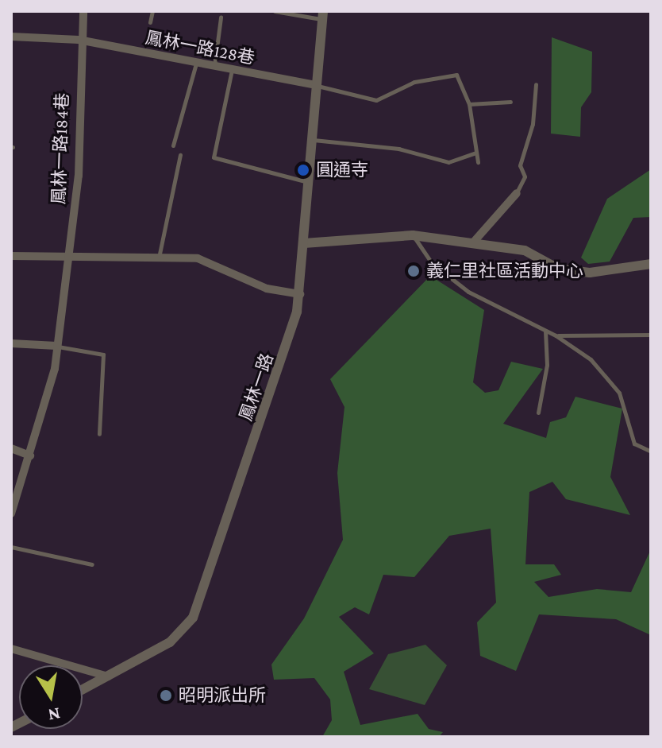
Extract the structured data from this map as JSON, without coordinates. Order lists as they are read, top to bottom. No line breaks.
{"streets":{"street":["鳳林一路128巷","鳳林一路184巷","鳳林一路"]},"crossings":[["鳳林一路128巷","鳳林一路184巷"],["鳳林一路128巷","鳳林一路"]],"places":["圓通寺","義仁里社區活動中心","昭明派出所"],"north":"bottom"}
